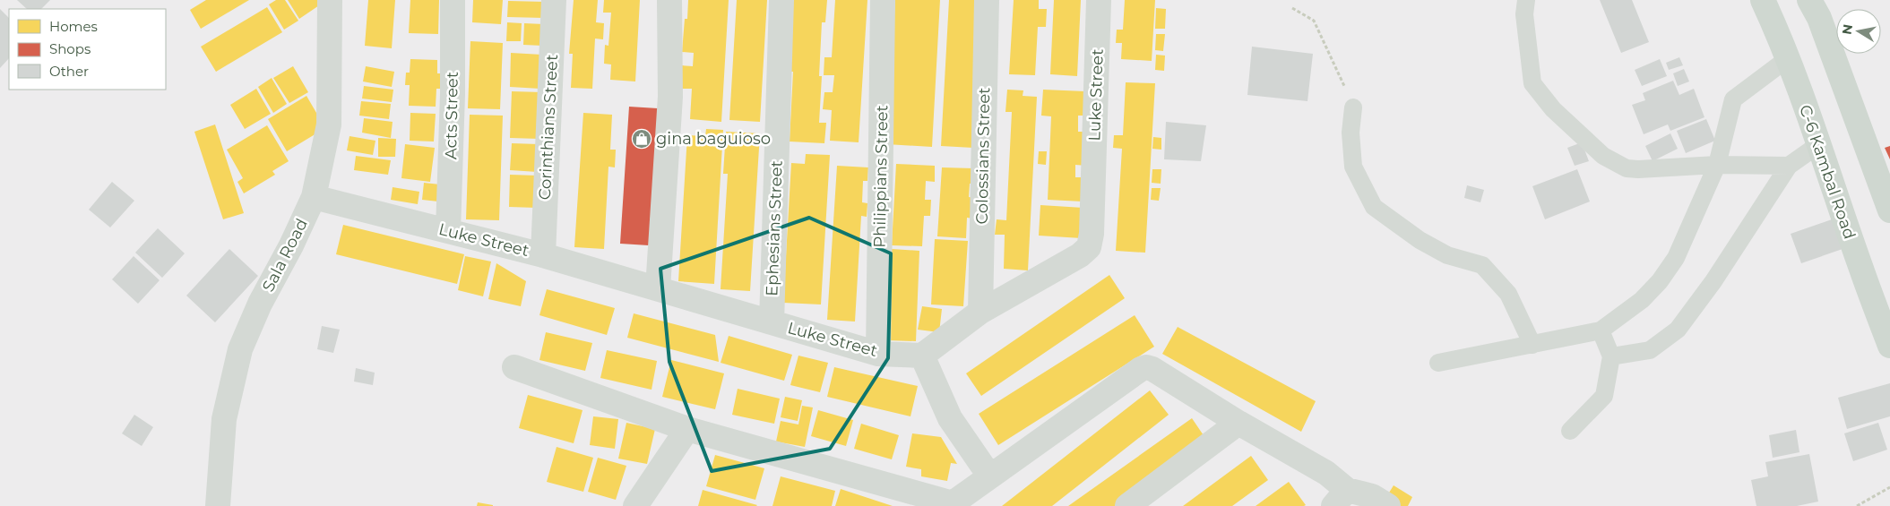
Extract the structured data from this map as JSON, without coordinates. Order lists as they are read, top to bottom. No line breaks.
{"streets":{"main road":["C-6 Kambal Road"],"street":["Luke Street","Acts Street","Corinthians Street","Colossians Street","Philippians Street","Ephesians Street","Sala Road"]},"crossings":[["Luke Street","Acts Street"],["Luke Street","Corinthians Street"],["Luke Street","Colossians Street"],["Luke Street","Philippians Street"],["Luke Street","Ephesians Street"],["Luke Street","Sala Road"]],"places":{"shop":["gina baguioso"]},"legend":["Homes","Shops","Other"],"north":"left"}
